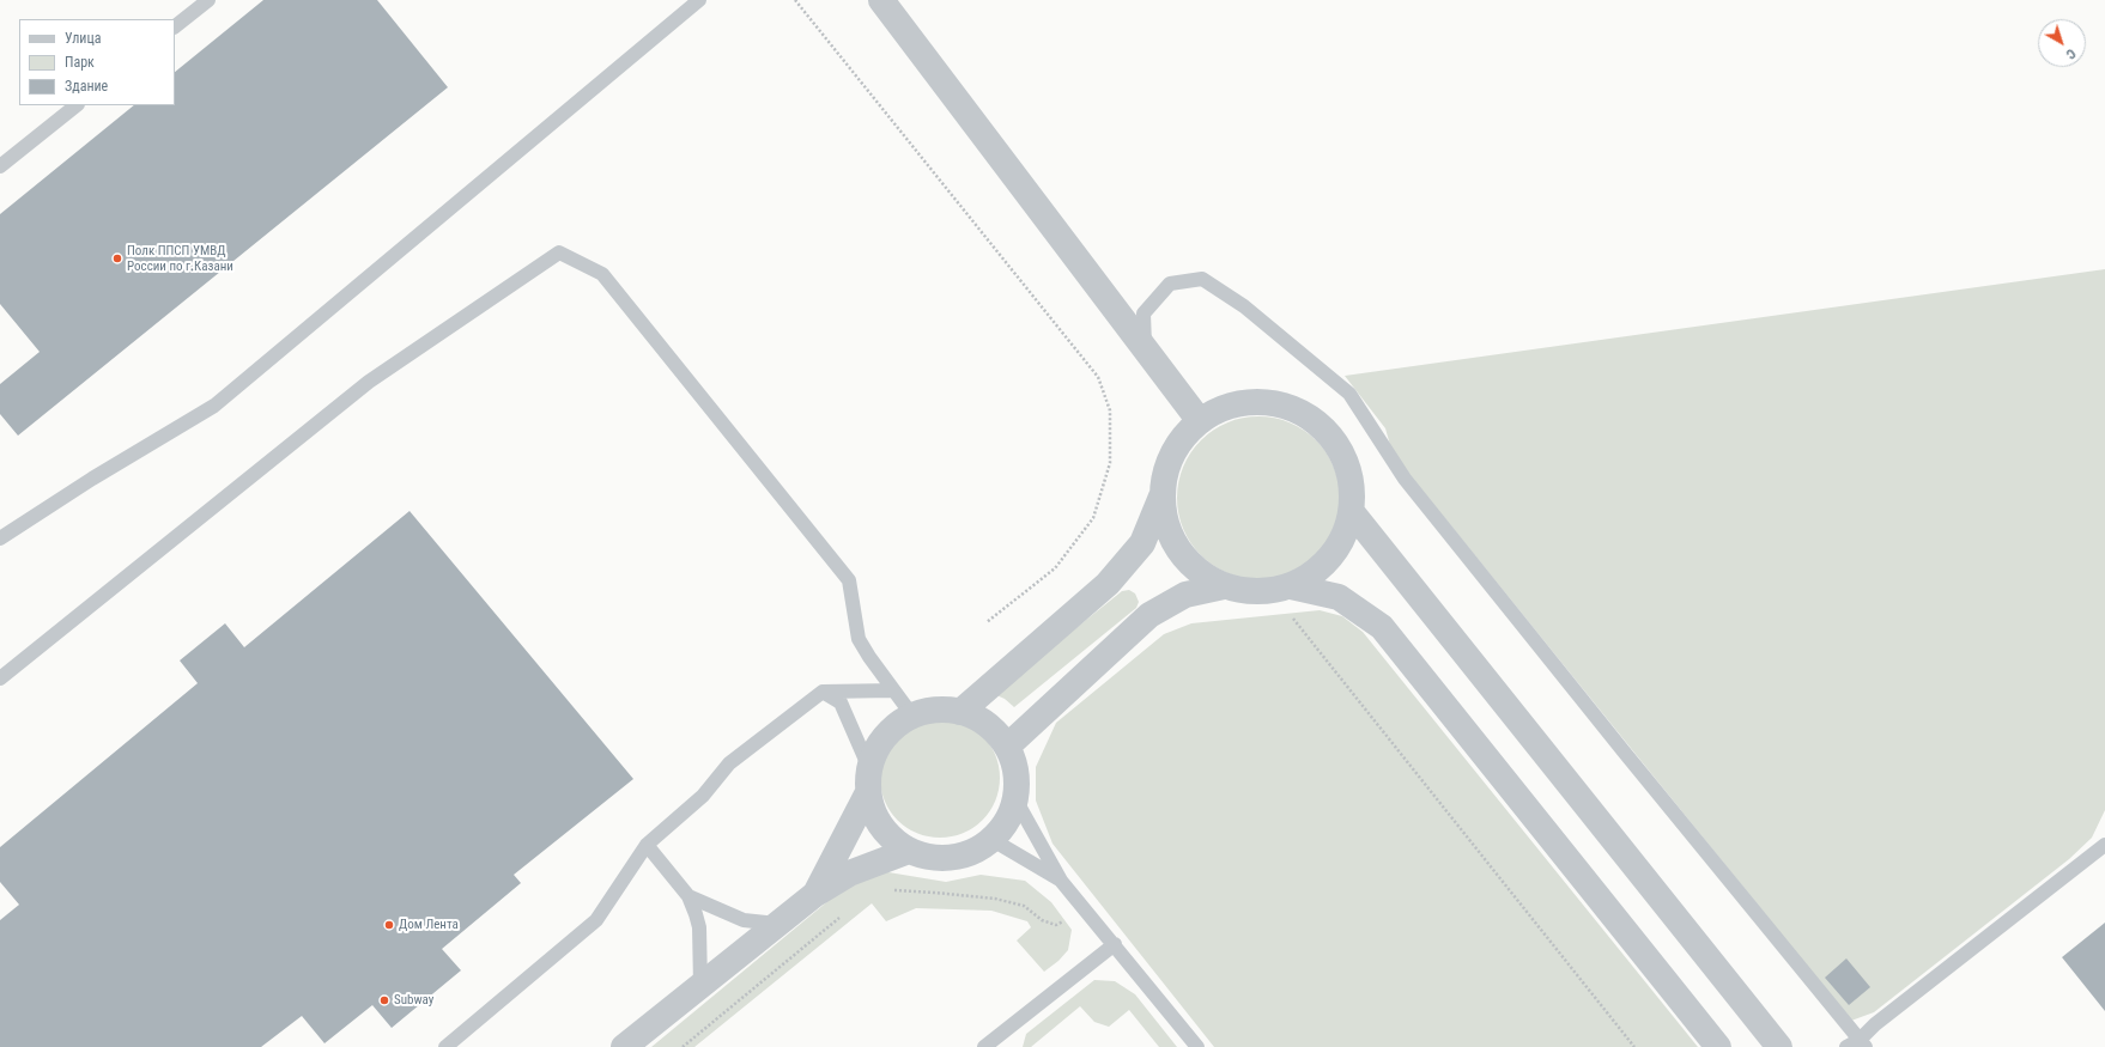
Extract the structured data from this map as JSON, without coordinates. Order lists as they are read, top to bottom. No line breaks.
{"places":["Полк ППСП УМВД России по г.Казани","Дом Лента","Subway"],"legend":["Улица","Парк","Здание"],"north":"bottom right"}
